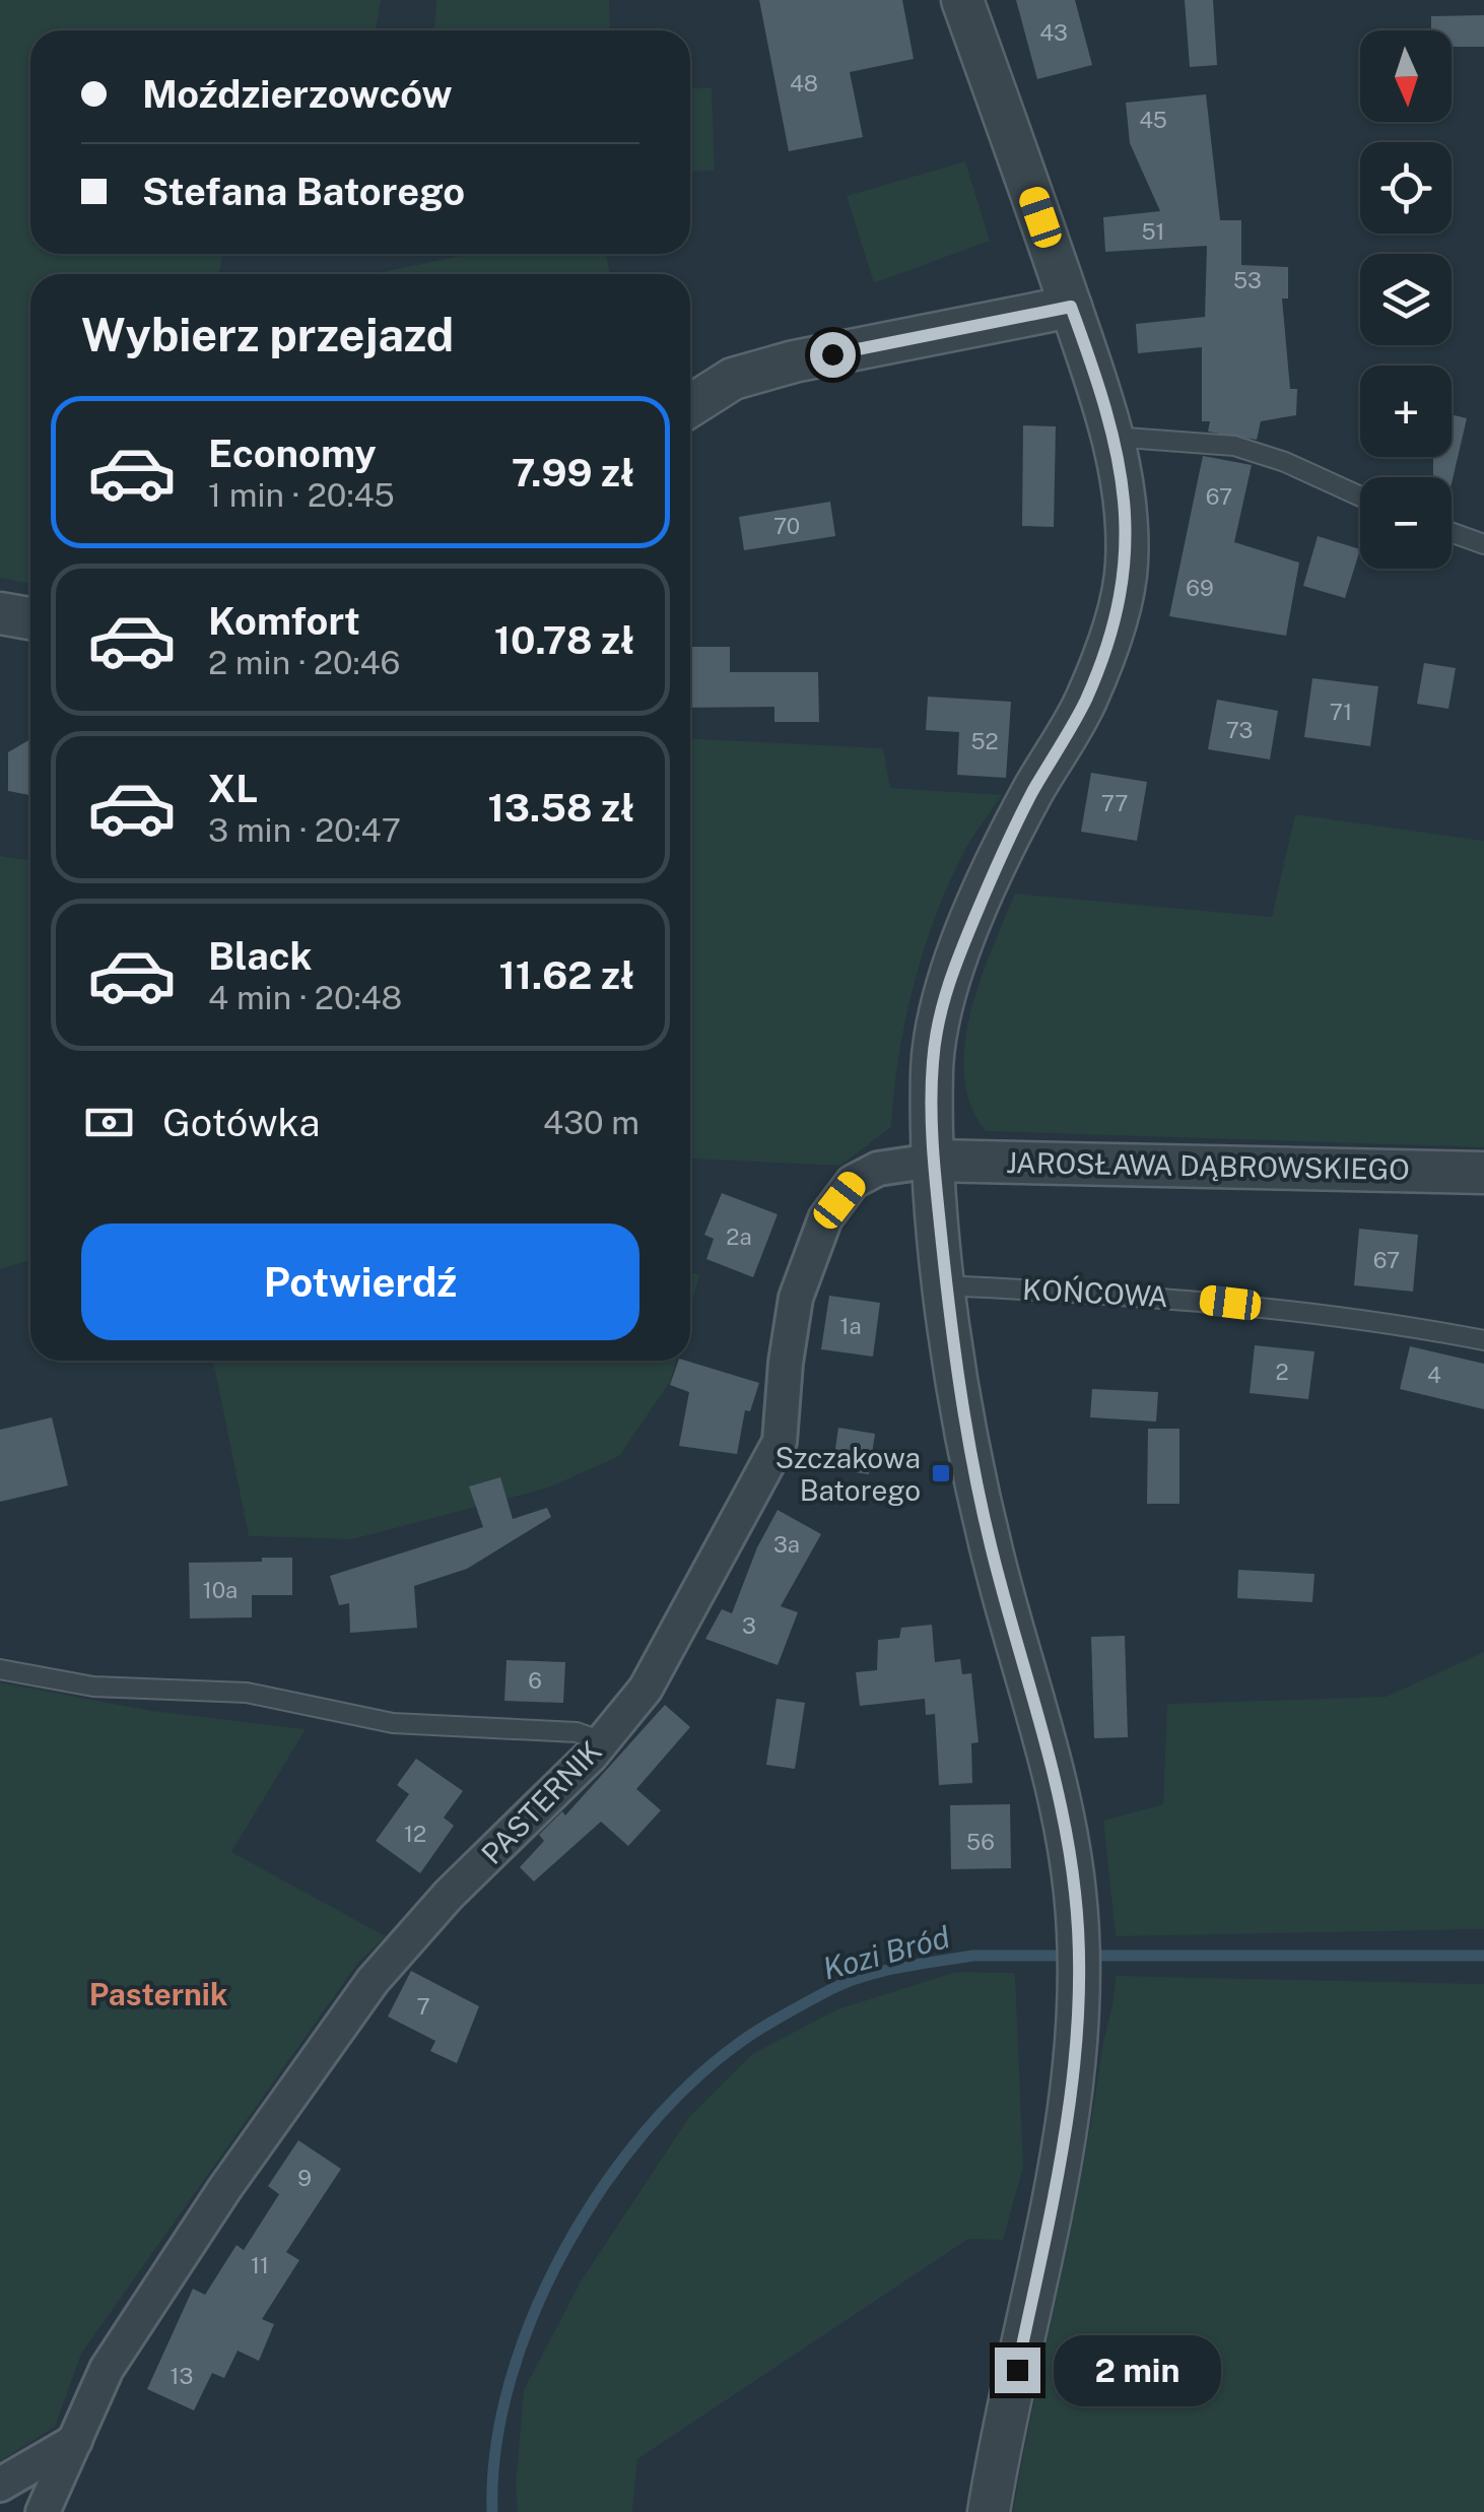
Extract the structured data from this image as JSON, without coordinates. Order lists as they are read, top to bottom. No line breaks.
{"streets":{"street":["JAROSŁAWA DĄBROWSKIEGO","PASTERNIK"],"lane":["KOŃCOWA"]},"crossings":[["JAROSŁAWA DĄBROWSKIEGO","PASTERNIK"]],"districts":["Pasternik"],"water":["Kozi Bród"],"places":{"transit":["Szczakowa Batorego"]},"house_numbers":["43","48","45","51","53","67","70","69","71","73","52","77","2a","67","1a","2","4","3a","10a","3","6","12","56","7","9","11","13"],"north":"bottom","page":{"map_buttons":["+","−"],"banner":["Moździerzowców","Stefana Batorego"],"heading":"Wybierz przejazd","list":[{"name":"Economy","note":"1 min · 20:45","value":"7.99 zł"},{"name":"Komfort","note":"2 min · 20:46","value":"10.78 zł"},{"name":"XL","note":"3 min · 20:47","value":"13.58 zł"},{"name":"Black","note":"4 min · 20:48","value":"11.62 zł"}],"pay":["Gotówka","430 m"],"buttons":"Potwierdź","bubble":"2 min"}}
